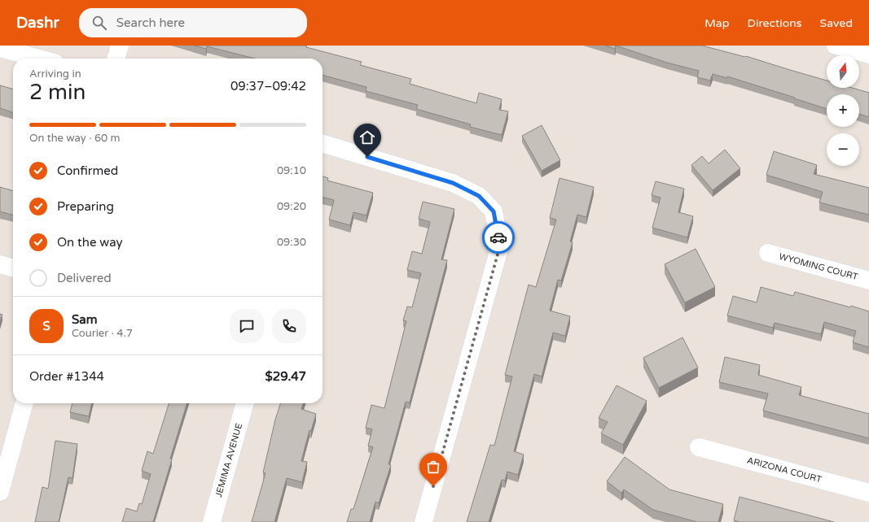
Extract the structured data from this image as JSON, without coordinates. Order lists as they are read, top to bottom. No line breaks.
{"streets":{"street":["WYOMING COURT","JEMIMA AVENUE","ARIZONA COURT"]},"north":"top","page":{"header":"Dashr","search":"Search here","nav":["Map","Directions","Saved"],"map_buttons":["+","−"],"heading":["2 min","Arriving in","09:37–09:42"],"panel":["Sam","Courier · 4.7","Order #1344","$29.47"],"bar":"On the way · 60 m","list":[["Confirmed","09:10"],["Preparing","09:20"],["On the way","09:30"],"Delivered"],"round":"S"}}
